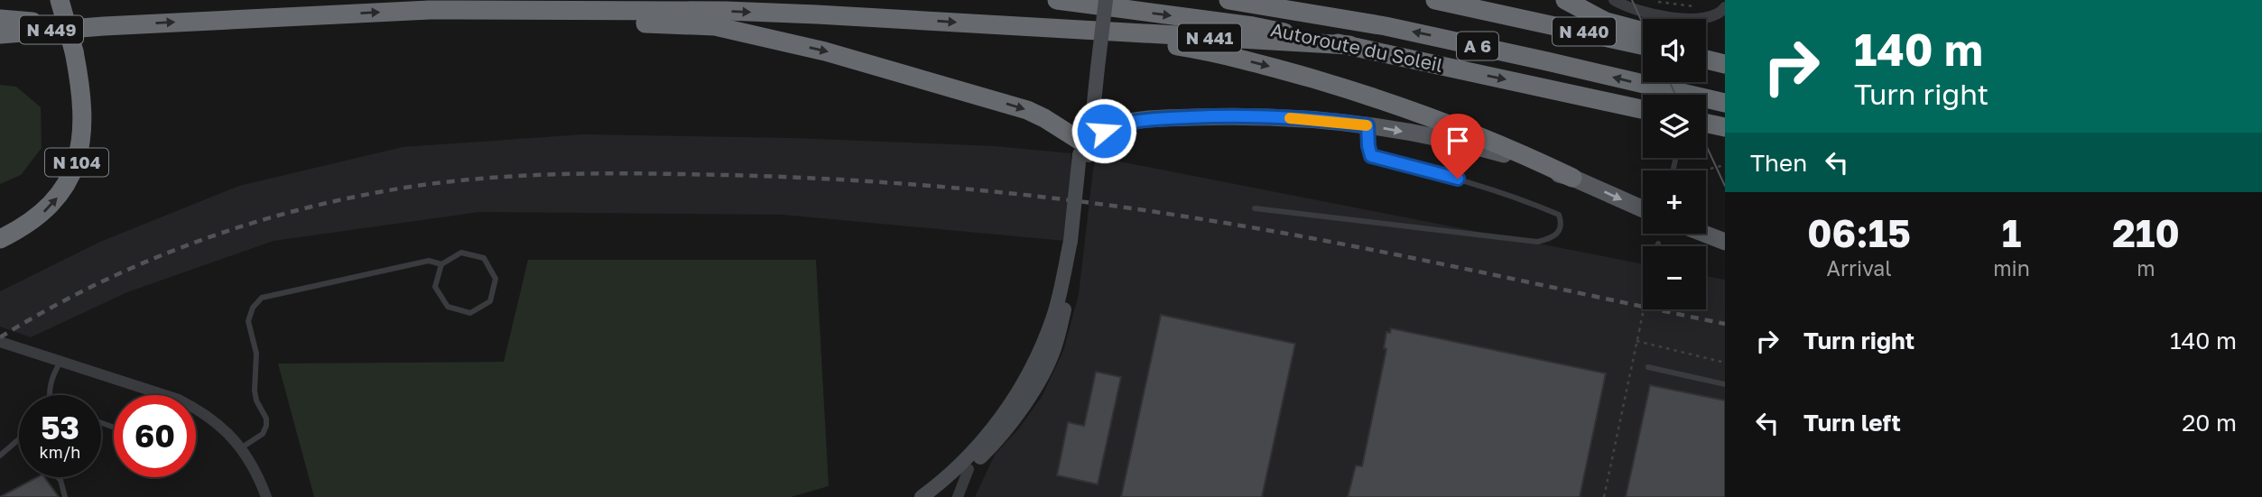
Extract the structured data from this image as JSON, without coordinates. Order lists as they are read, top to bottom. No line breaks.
{"streets":{"highway":["N 449","N 440","N 441","A 6","Autoroute du Soleil","N 104"]},"crossings":[["N 449","N 441"],["N 441","Autoroute du Soleil"]],"page":{"turn":["140 m","Turn right"],"map_buttons":["+","−"],"then":"Then","eta":["06:15","Arrival","1","min","210","m"],"list":[{"name":"Turn right","value":"140 m"},{"name":"Turn left","value":"20 m"}],"speed":"53 km/h","limit":"60"}}
